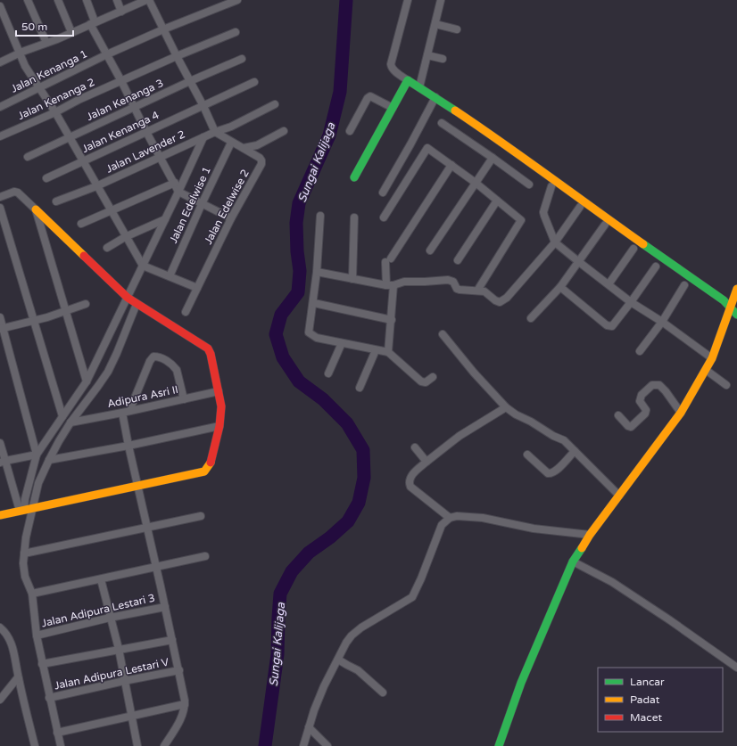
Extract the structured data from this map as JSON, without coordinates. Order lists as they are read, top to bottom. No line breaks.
{"streets":{"street":["Jalan Kenanga 1","Jalan Kenanga 2","Jalan Kenanga 3","Jalan Kenanga 4","Jalan Lavender 2","Jalan Edelwise 1","Jalan Edelwise 2","Adipura Asri II","Jalan Adipura Lestari 3","Jalan Adipura Lestari V"]},"crossings":[["Jalan Lavender 2","Jalan Edelwise 2"],["Jalan Edelwise 1","Jalan Edelwise 2"]],"water":["Sungai Kalijaga"],"legend":["Lancar","Padat","Macet"],"scale_bar":"50 m"}
